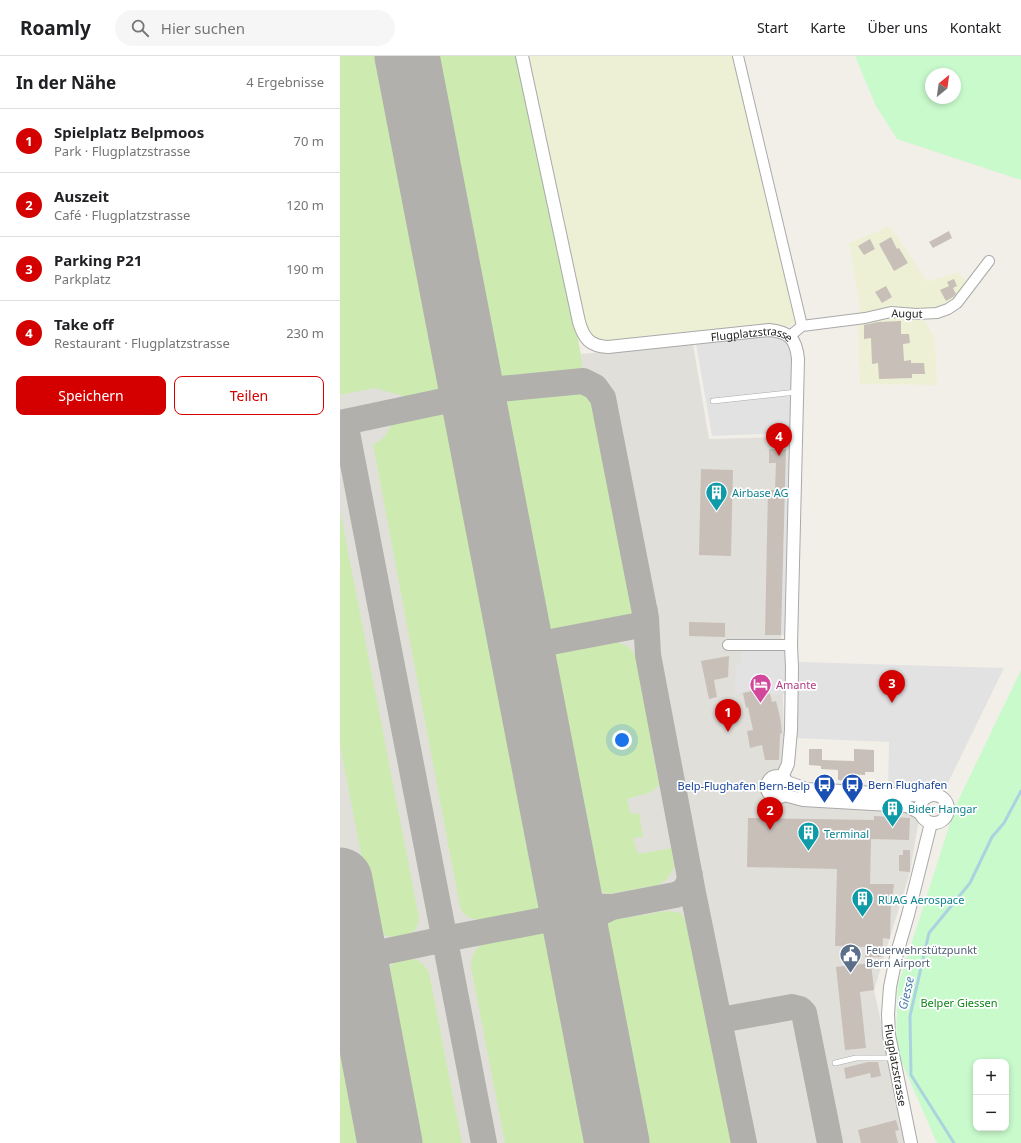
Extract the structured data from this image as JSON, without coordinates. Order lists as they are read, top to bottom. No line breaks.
{"streets":{"street":["Augut","Flugplatzstrasse"]},"water":["Giesse"],"parks":["Belper Giessen"],"places":{"building":["Airbase AG","Bider Hangar","Terminal","RUAG Aerospace"],"hotel":["Amante"],"bus stop":["Bern Flughafen","Belp-Flughafen Bern-Belp"],"public building":["Feuerwehrstützpunkt Bern Airport"]},"north":"top right","page":{"header":"Roamly","search":"Hier suchen","nav":["Start","Karte","Über uns","Kontakt"],"heading":["In der Nähe","4 Ergebnisse"],"list":[{"mark":"1","name":"Spielplatz Belpmoos","note":"Park · Flugplatzstrasse","value":"70 m"},{"mark":"2","name":"Auszeit","note":"Café · Flugplatzstrasse","value":"120 m"},{"mark":"3","name":"Parking P21","note":"Parkplatz","value":"190 m"},{"mark":"4","name":"Take off","note":"Restaurant · Flugplatzstrasse","value":"230 m"}],"buttons":["Speichern","Teilen"],"pins":["4","3","1","2"],"map_buttons":["+","−"]}}
